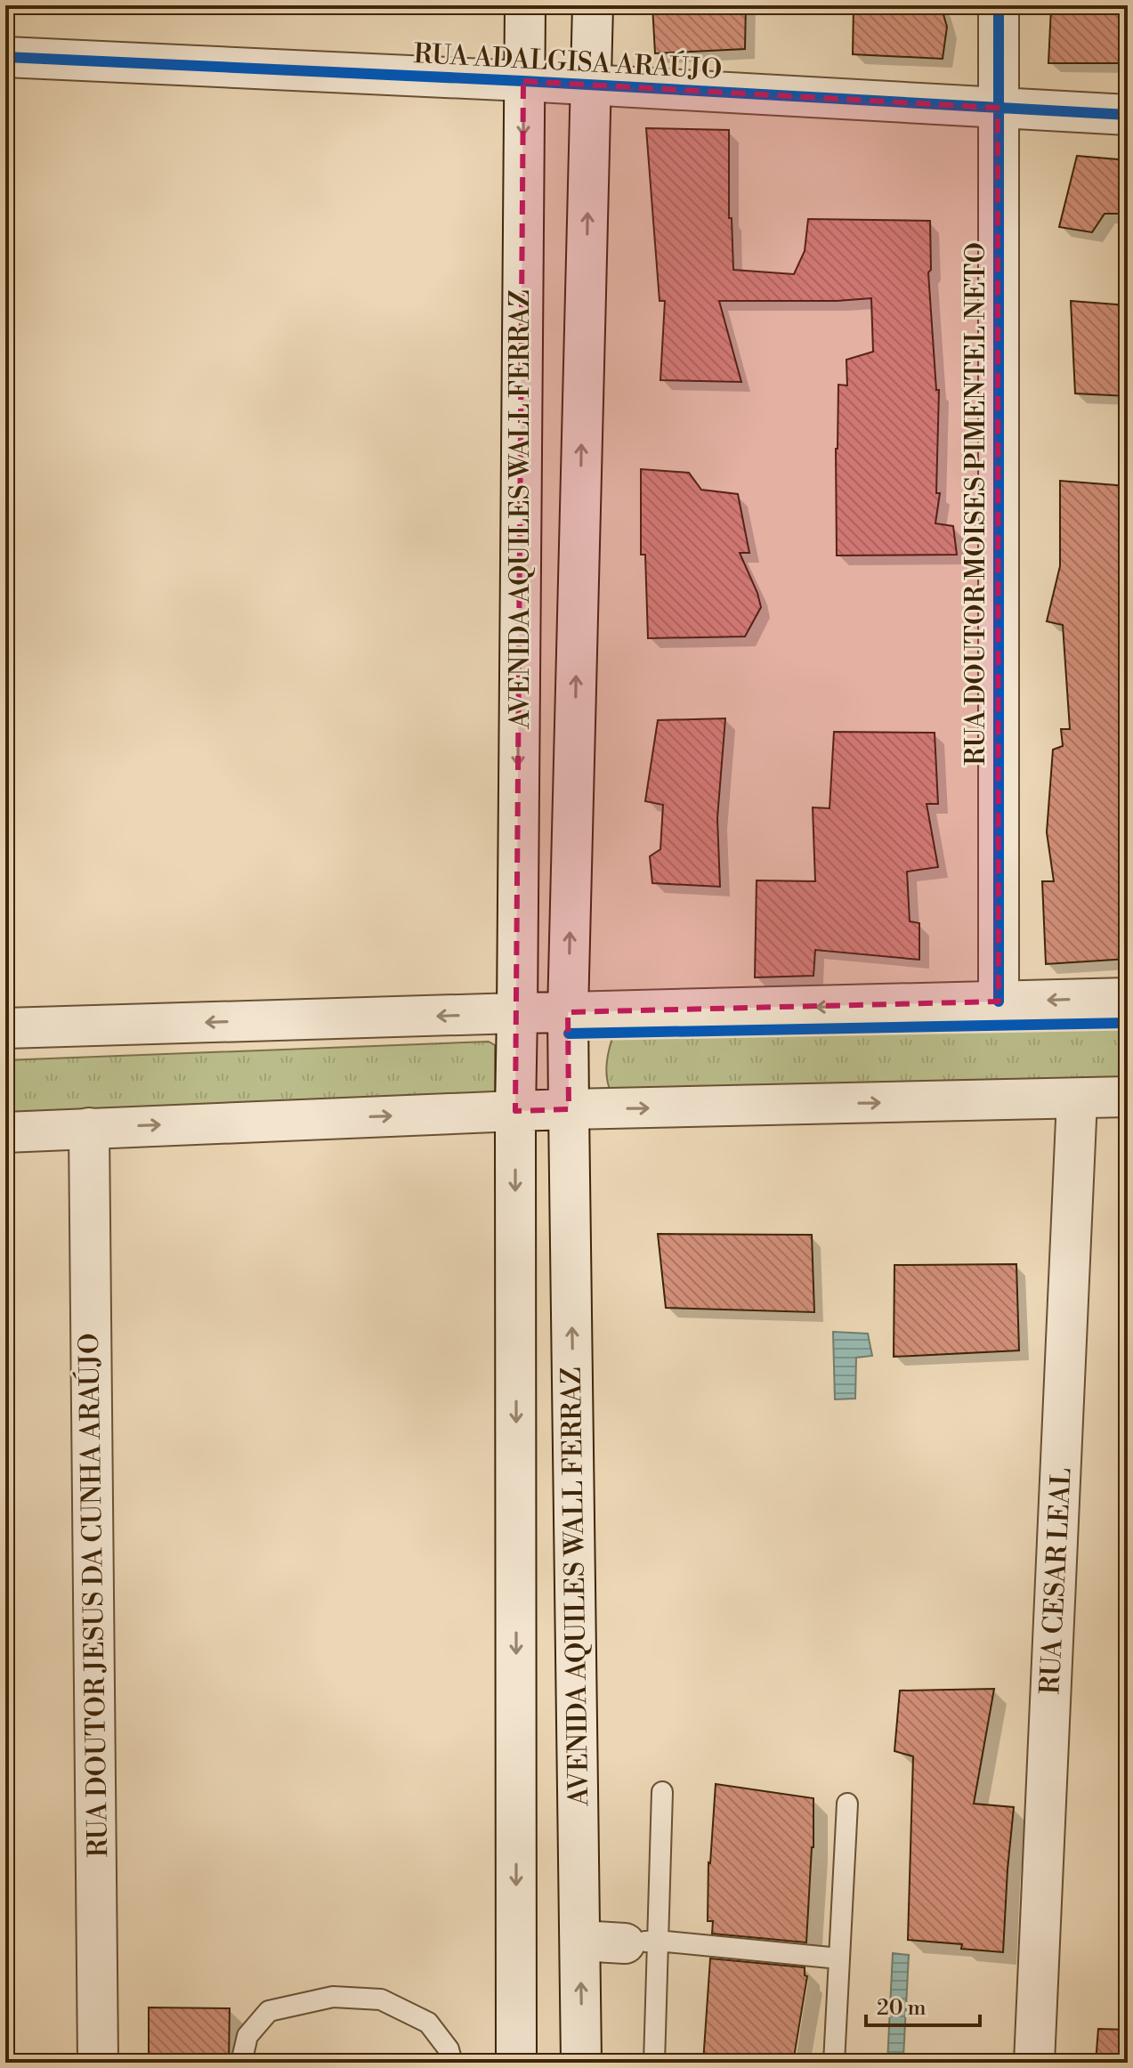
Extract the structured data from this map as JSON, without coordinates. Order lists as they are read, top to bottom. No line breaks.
{"streets":{"street":["RUA ADALGISA ARAÚJO","RUA DOUTOR MOISES PIMENTEL NETO","AVENIDA AQUILES WALL FERRAZ","RUA CESAR LEAL","RUA DOUTOR JESUS DA CUNHA ARAÚJO"]},"crossings":[["RUA ADALGISA ARAÚJO","RUA DOUTOR MOISES PIMENTEL NETO"],["RUA ADALGISA ARAÚJO","AVENIDA AQUILES WALL FERRAZ"]],"scale_bar":"20 m"}
